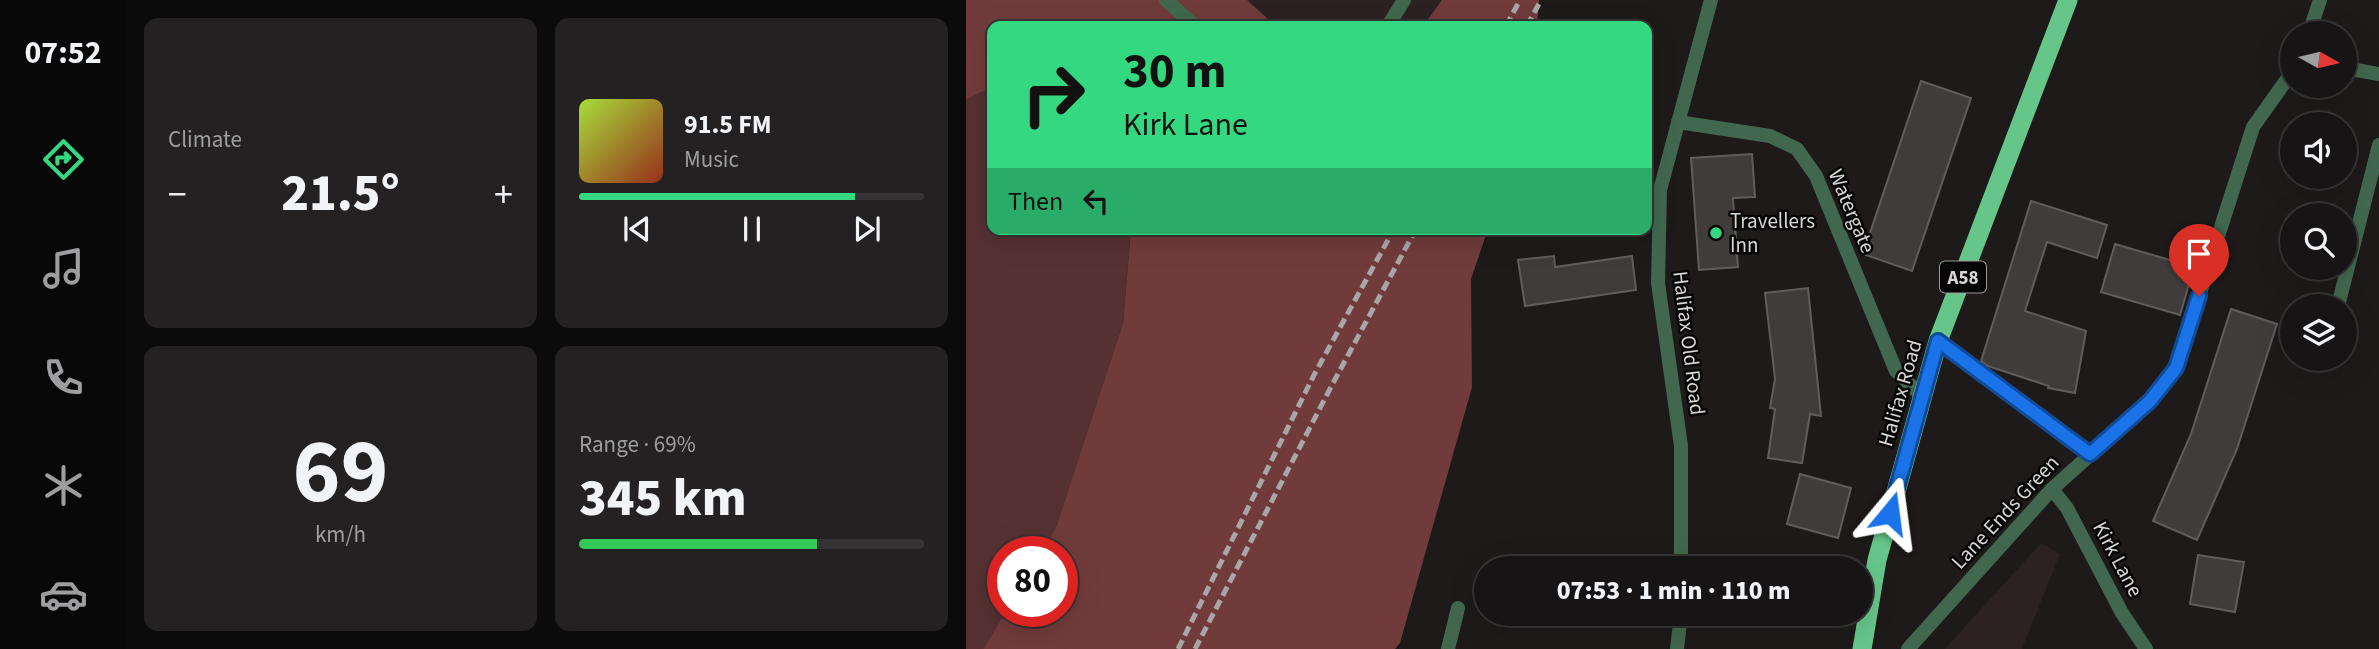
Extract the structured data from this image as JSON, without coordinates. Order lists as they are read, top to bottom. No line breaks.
{"streets":{"highway":["A58","Halifax Road"],"street":["Watergate","Halifax Old Road","Lane Ends Green","Kirk Lane"]},"crossings":[["Watergate","Halifax Old Road"],["Watergate","Halifax Road"],["Lane Ends Green","Kirk Lane"]],"places":["Travellers Inn"],"north":"right","page":{"tabs":"07:52","tile":["Climate",["69","km/h"],["Range · 69%","345 km"]],"turn":["30 m","Kirk Lane"],"song":["91.5 FM","Music"],"heat":["−","21.5°","+"],"then":"Then","limit":"80","trip":"07:53 · 1 min · 110 m"}}
